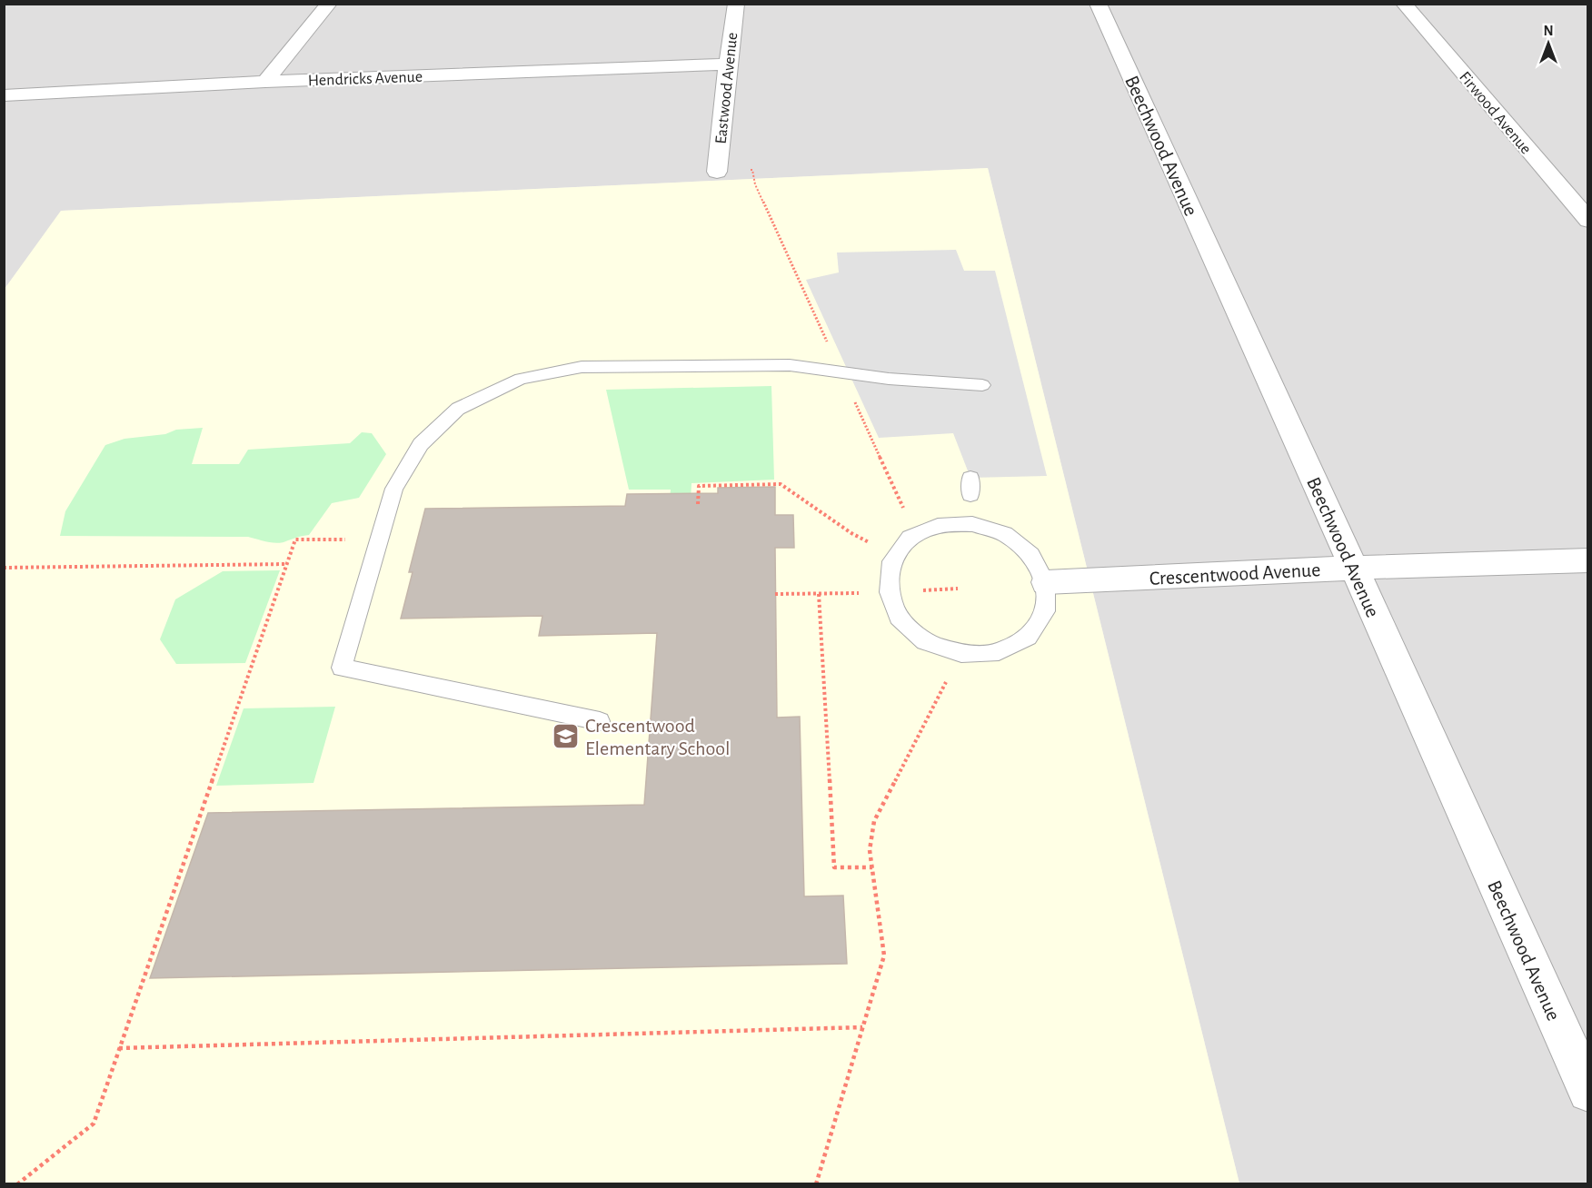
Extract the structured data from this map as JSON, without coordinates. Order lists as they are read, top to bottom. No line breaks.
{"streets":{"street":["Hendricks Avenue","Eastwood Avenue","Firwood Avenue","Beechwood Avenue","Crescentwood Avenue"]},"crossings":[["Hendricks Avenue","Eastwood Avenue"],["Beechwood Avenue","Crescentwood Avenue"]],"places":{"school or university":["Crescentwood Elementary School"]},"north":"top"}
